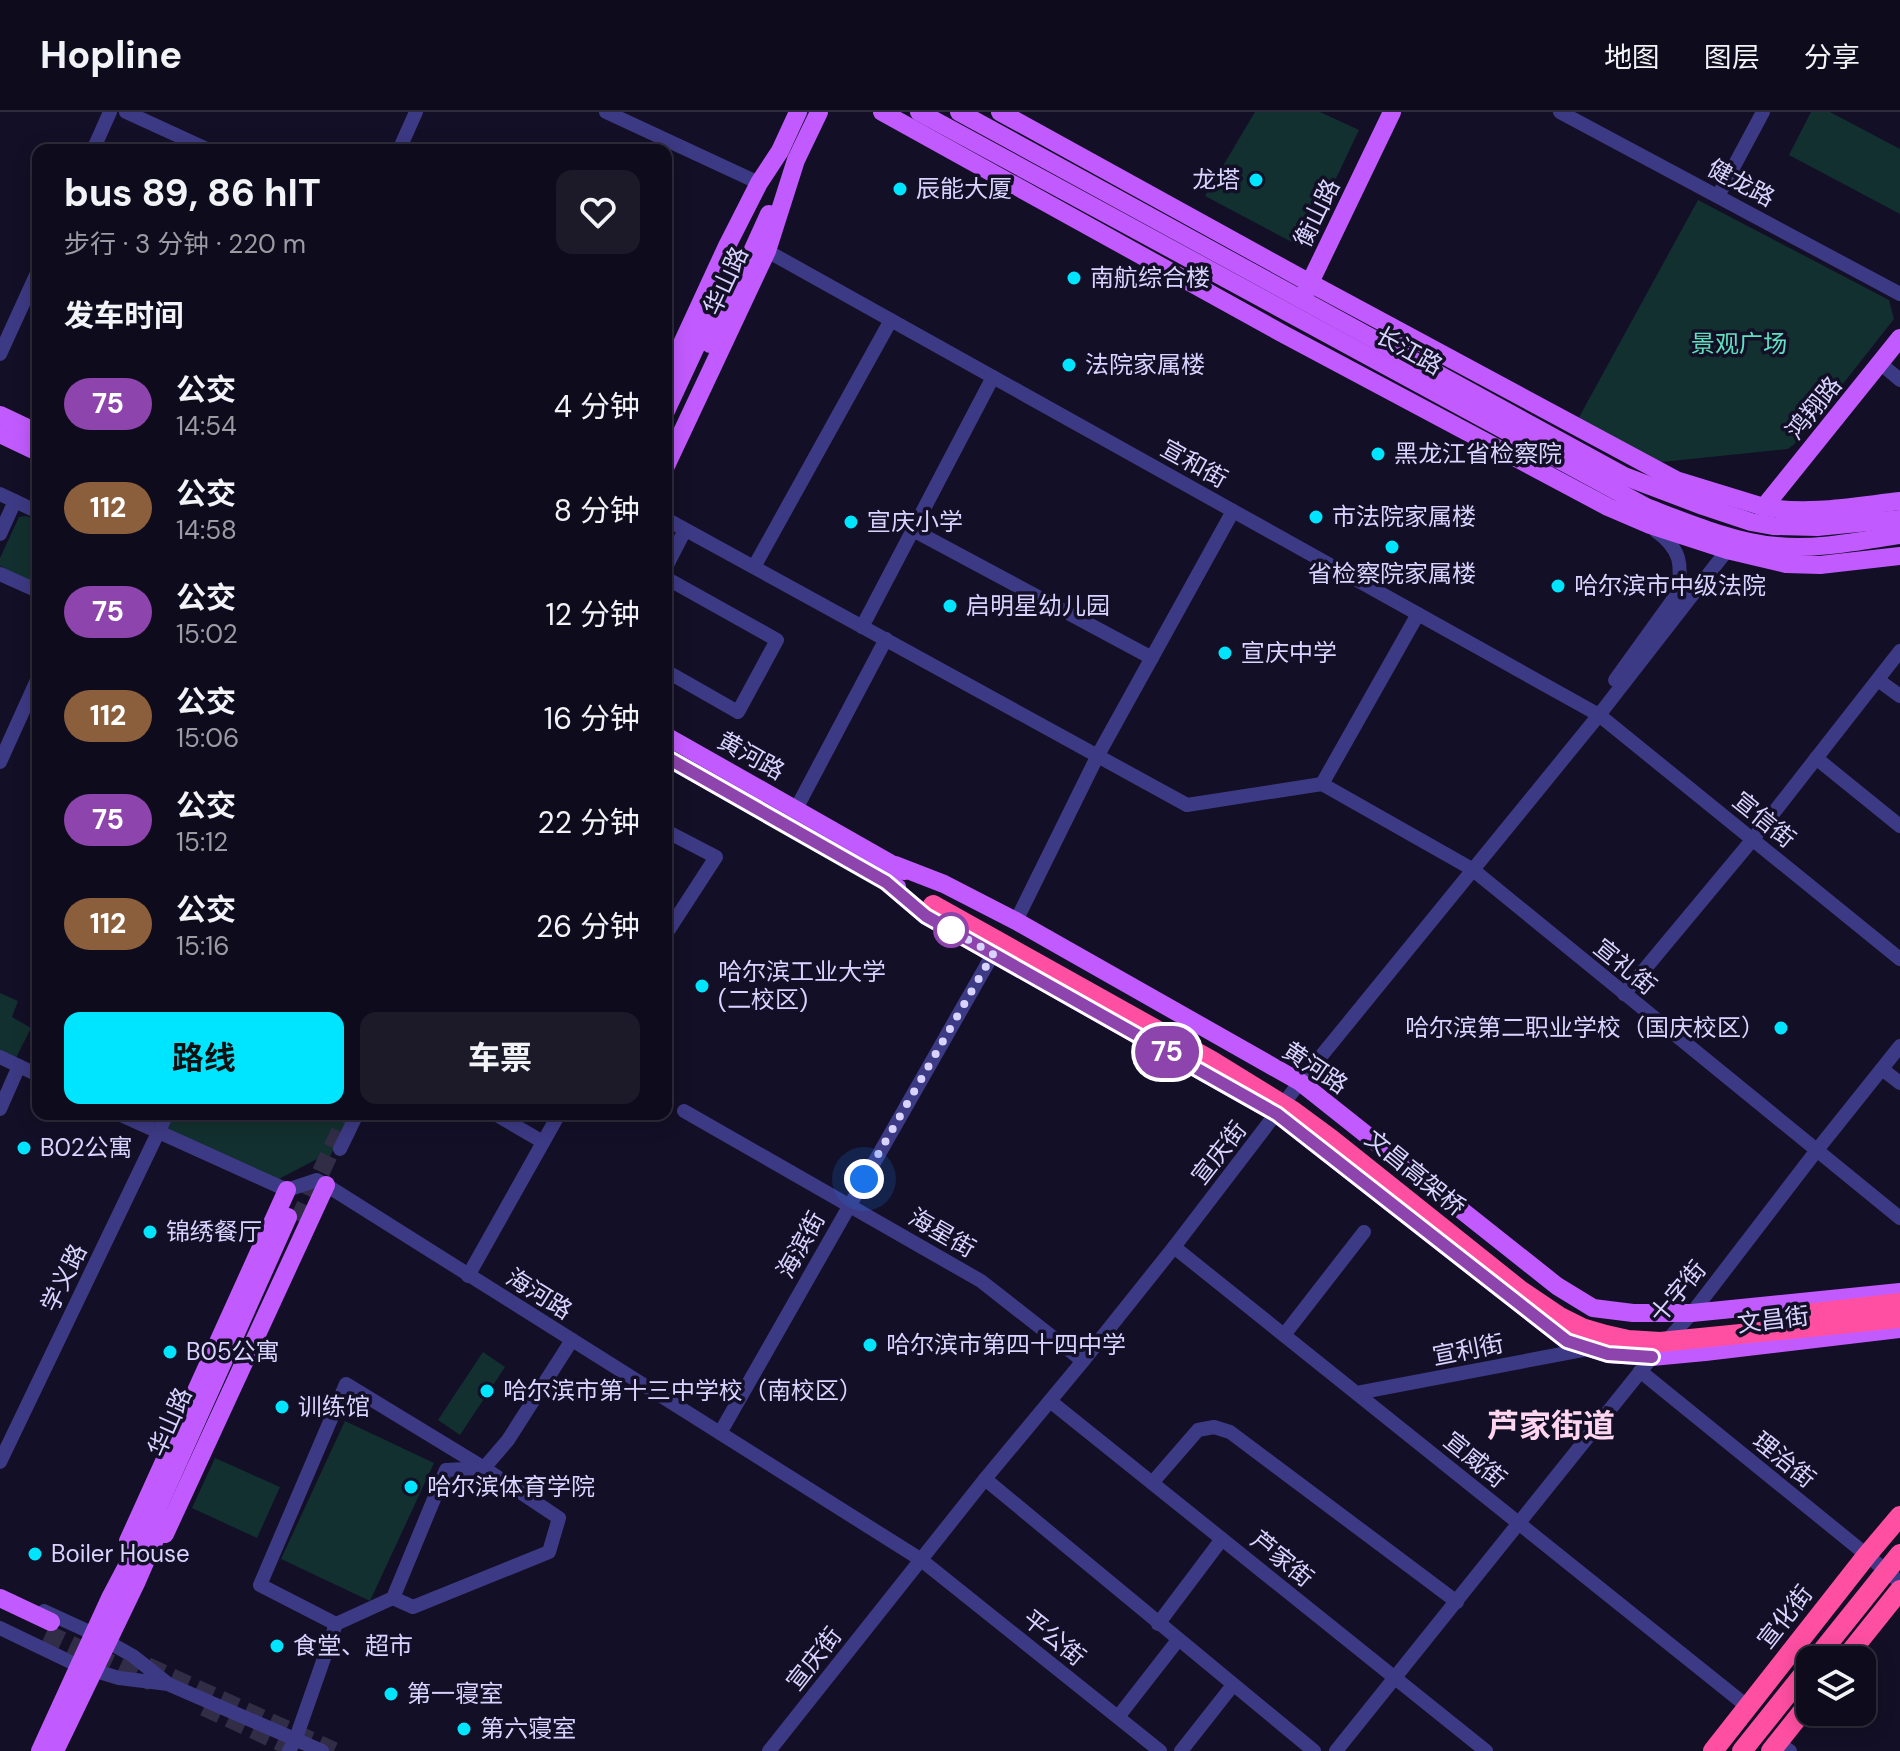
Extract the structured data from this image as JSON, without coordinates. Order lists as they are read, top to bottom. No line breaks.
{"streets":{"highway":["文昌高架桥","宣化街"],"main road":["衡山路","华山路","长江路","鸿翔路","黄河路","文昌街"],"street":["健龙路","宣和街","宣信街","宣礼街","宣庆街","海星街","海滨街","学义路","十字街","海河路","宣利街","宣威街","理治街","芦家街","平公街"]},"crossings":[["衡山路","长江路"],["华山路","宣和街"],["华山路","海河路"],["长江路","宣庆街"],["鸿翔路","宣庆街"],["宣和街","宣信街"],["宣和街","宣庆街"],["黄河路","宣庆街"],["黄河路","文昌高架桥"],["黄河路","海滨街"],["黄河路","十字街"],["黄河路","文昌街"],["黄河路","宣利街"],["黄河路","理治街"],["宣信街","宣庆街"],["宣礼街","宣庆街"],["宣礼街","十字街"],["宣庆街","海星街"],["宣庆街","海河路"],["宣庆街","宣威街"],["宣庆街","芦家街"],["宣庆街","平公街"],["海星街","海滨街"],["海滨街","海河路"],["十字街","文昌街"],["十字街","宣威街"],["十字街","理治街"],["十字街","芦家街"],["海河路","平公街"],["文昌街","理治街"],["宣利街","宣威街"],["宣威街","宣化街"],["理治街","宣化街"]],"districts":["芦家街道"],"parks":["景观广场"],"places":["龙塔","辰能大厦","南航综合楼","法院家属楼","黑龙江省检察院","市法院家属楼","宣庆小学","省检察院家属楼","哈尔滨市中级法院","启明星幼儿园","宣庆中学","哈尔滨工业大学 (二校区)","哈尔滨第二职业学校（国庆校区）","B02公寓","锦绣餐厅","哈尔滨市第四十四中学","B05公寓","哈尔滨市第十三中学校（南校区）","训练馆","哈尔滨体育学院","Boiler House","食堂、超市","第一寝室","第六寝室"],"lines":["bus line 75"],"page":{"header":"Hopline","nav":["地图","图层","分享"],"on_map":"75","heading":[["bus 89, 86 hIT","步行 · 3 分钟 · 220 m"],"发车时间"],"list":[{"mark":"75","name":"公交","note":"14:54","value":"4 分钟"},{"mark":"112","name":"公交","note":"14:58","value":"8 分钟"},{"mark":"75","name":"公交","note":"15:02","value":"12 分钟"},{"mark":"112","name":"公交","note":"15:06","value":"16 分钟"},{"mark":"75","name":"公交","note":"15:12","value":"22 分钟"},{"mark":"112","name":"公交","note":"15:16","value":"26 分钟"}],"buttons":["路线","车票"]}}
